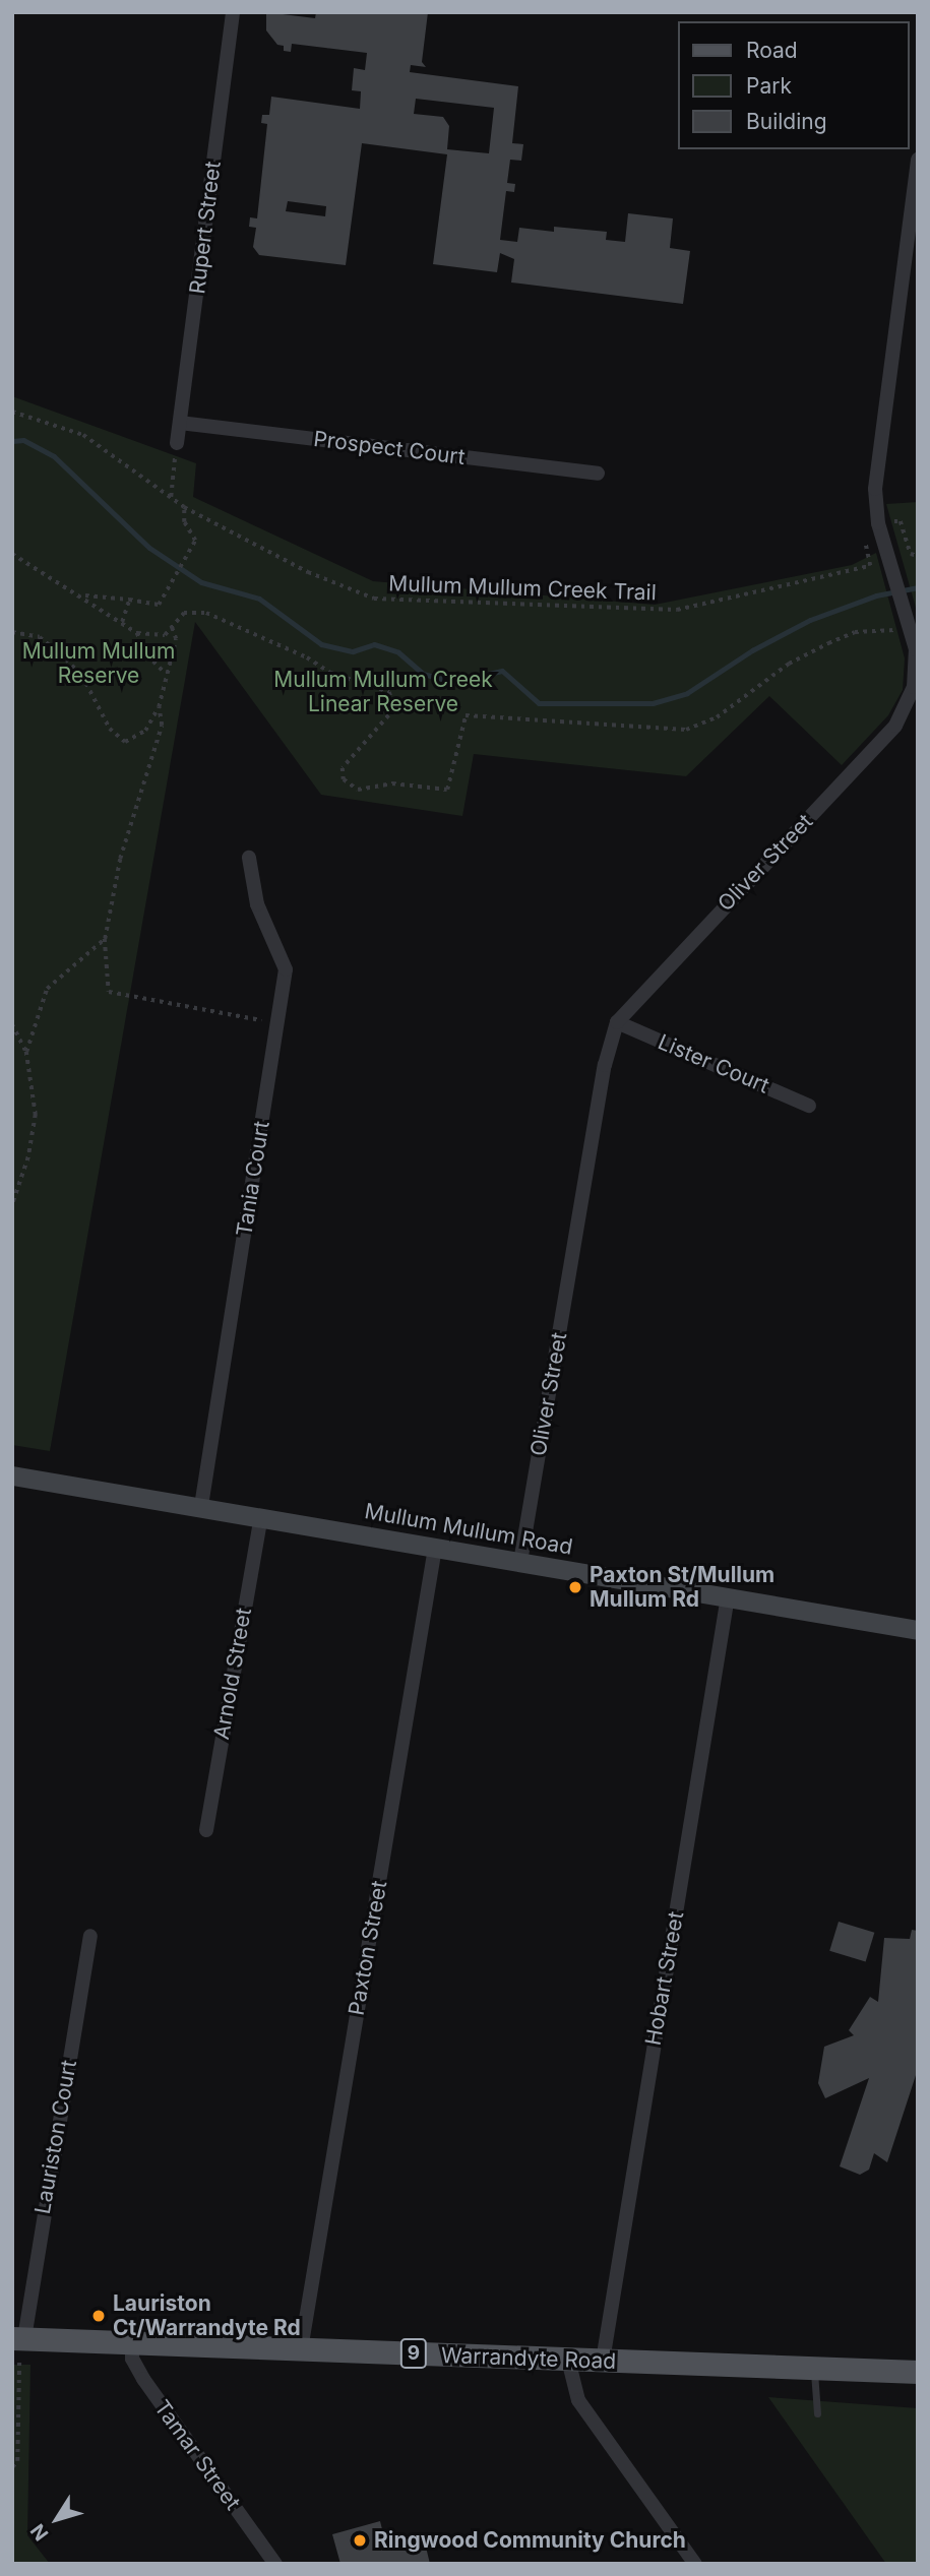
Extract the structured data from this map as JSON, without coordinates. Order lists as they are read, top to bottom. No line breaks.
{"streets":{"main road":["9","Warrandyte Road"],"street":["Rupert Street","Prospect Court","Oliver Street","Lister Court","Tania Court","Mullum Mullum Road","Arnold Street","Paxton Street","Hobart Street","Lauriston Court","Tamar Street"],"path":["Mullum Mullum Creek Trail"]},"crossings":[["Rupert Street","Prospect Court"],["Mullum Mullum Creek Trail","Oliver Street"],["Oliver Street","Lister Court"],["Oliver Street","Mullum Mullum Road"],["Tania Court","Mullum Mullum Road"],["Mullum Mullum Road","Arnold Street"],["Mullum Mullum Road","Paxton Street"],["Mullum Mullum Road","Hobart Street"],["Paxton Street","Warrandyte Road"],["Hobart Street","Warrandyte Road"],["Lauriston Court","Warrandyte Road"],["Warrandyte Road","Tamar Street"]],"parks":["Mullum Mullum Reserve","Mullum Mullum Creek Linear Reserve"],"places":["Paxton St/Mullum Mullum Rd","Lauriston Ct/Warrandyte Rd","Ringwood Community Church"],"legend":["Road","Park","Building"],"north":"bottom left"}
